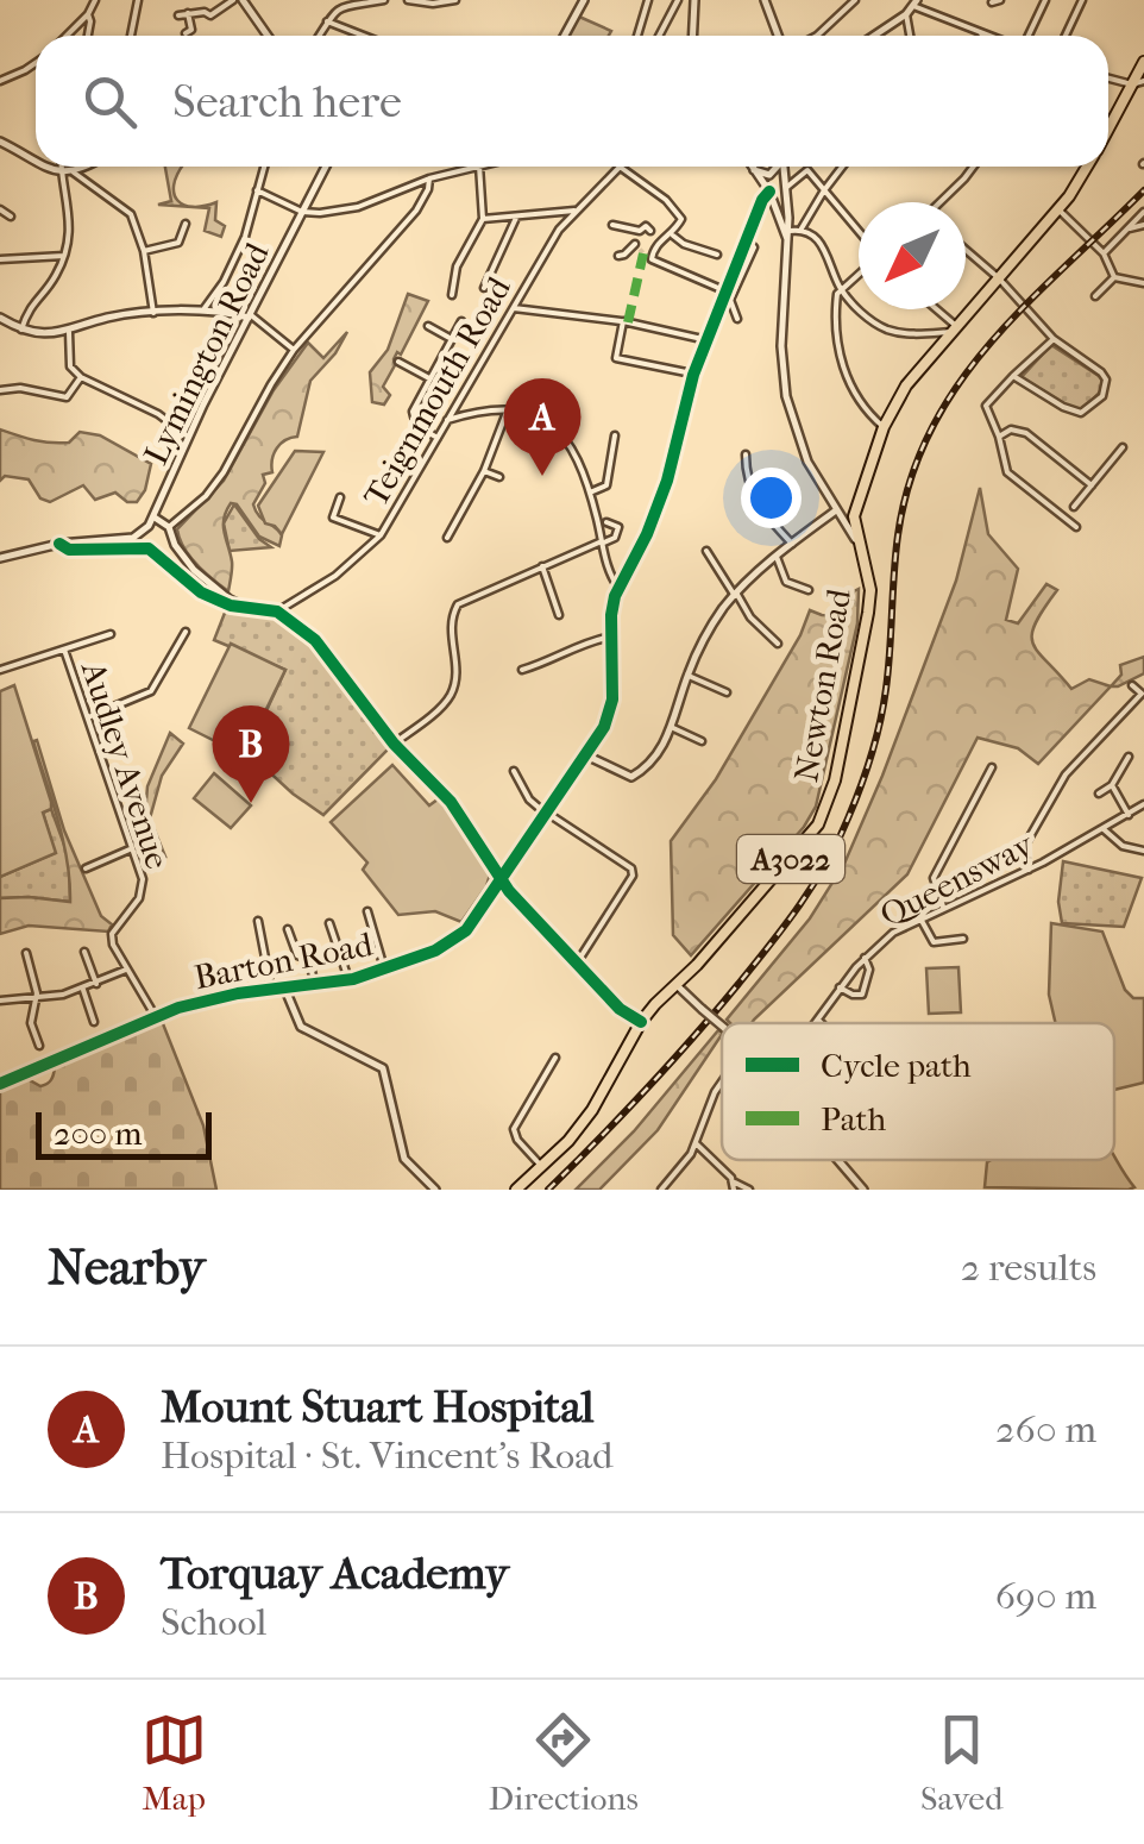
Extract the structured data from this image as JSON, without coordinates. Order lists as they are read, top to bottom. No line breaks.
{"streets":{"main road":["Newton Road","A3022"],"street":["Lymington Road","Teignmouth Road","Audley Avenue","Queensway","Barton Road"]},"crossings":[["Newton Road","A3022"],["Newton Road","Barton Road"]],"legend":["Cycle path","Path"],"scale_bar":"200 m","north":"bottom left","page":{"search":"Search here","pins":["A","B"],"scale":"200 m","heading":["Nearby","2 results"],"list":[{"mark":"A","name":"Mount Stuart Hospital","note":"Hospital · St. Vincent's Road","value":"260 m"},{"mark":"B","name":"Torquay Academy","note":"School","value":"690 m"}],"nav":["Map","Directions","Saved"]}}
